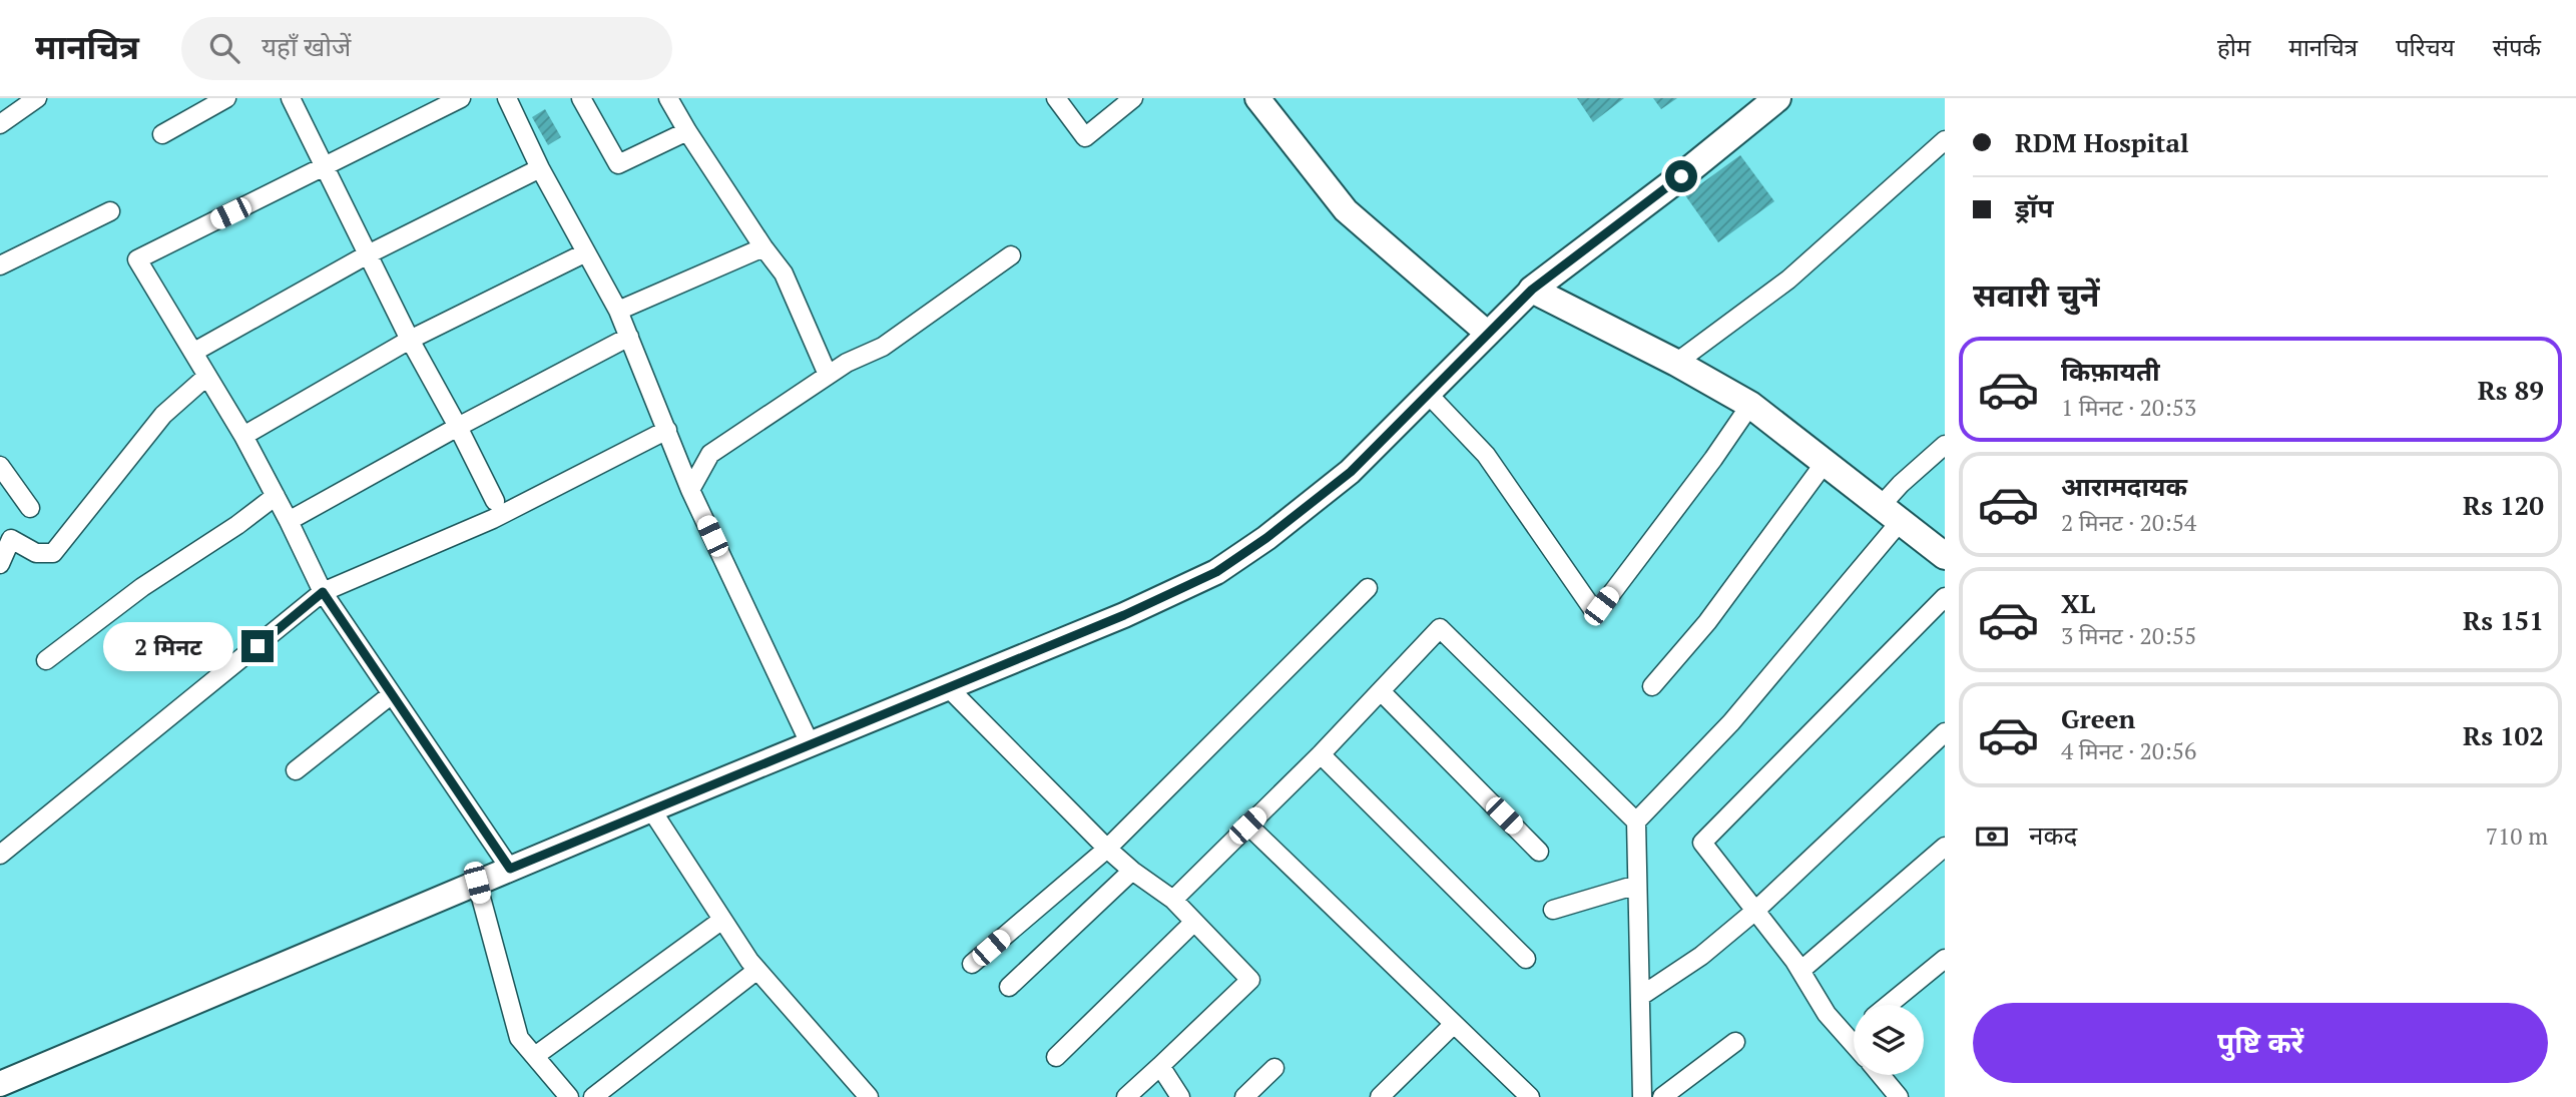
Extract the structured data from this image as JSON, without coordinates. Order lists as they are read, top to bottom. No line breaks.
{"page":{"header":"मानचित्र","search":"यहाँ खोजें","nav":["होम","मानचित्र","परिचय","संपर्क"],"banner":["RDM Hospital","ड्रॉप"],"heading":"सवारी चुनें","list":[{"name":"किफ़ायती","note":"1 मिनट · 20:53","value":"Rs 89"},{"name":"आरामदायक","note":"2 मिनट · 20:54","value":"Rs 120"},{"name":"XL","note":"3 मिनट · 20:55","value":"Rs 151"},{"name":"Green","note":"4 मिनट · 20:56","value":"Rs 102"}],"bubble":"2 मिनट","pay":["नकद","710 m"],"buttons":"पुष्टि करें"}}
